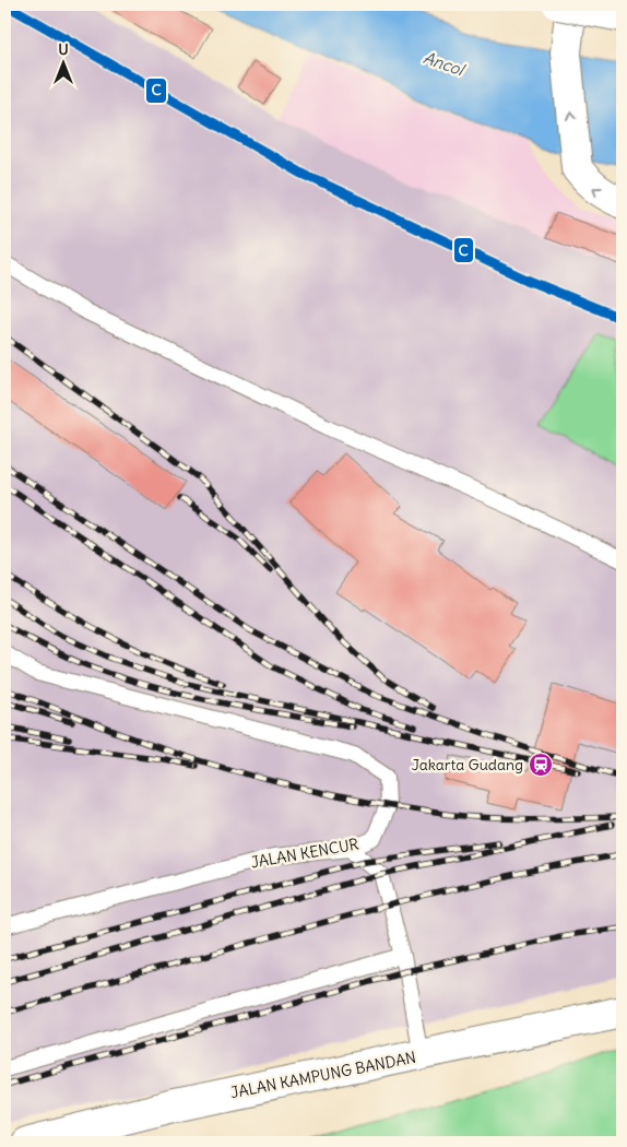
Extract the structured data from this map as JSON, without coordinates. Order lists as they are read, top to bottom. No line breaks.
{"streets":{"main road":["JALAN KAMPUNG BANDAN"],"lane":["JALAN KENCUR"]},"water":["Ancol"],"places":{"station":["Jakarta Gudang"]},"lines":["transit line C"],"north":"top"}
